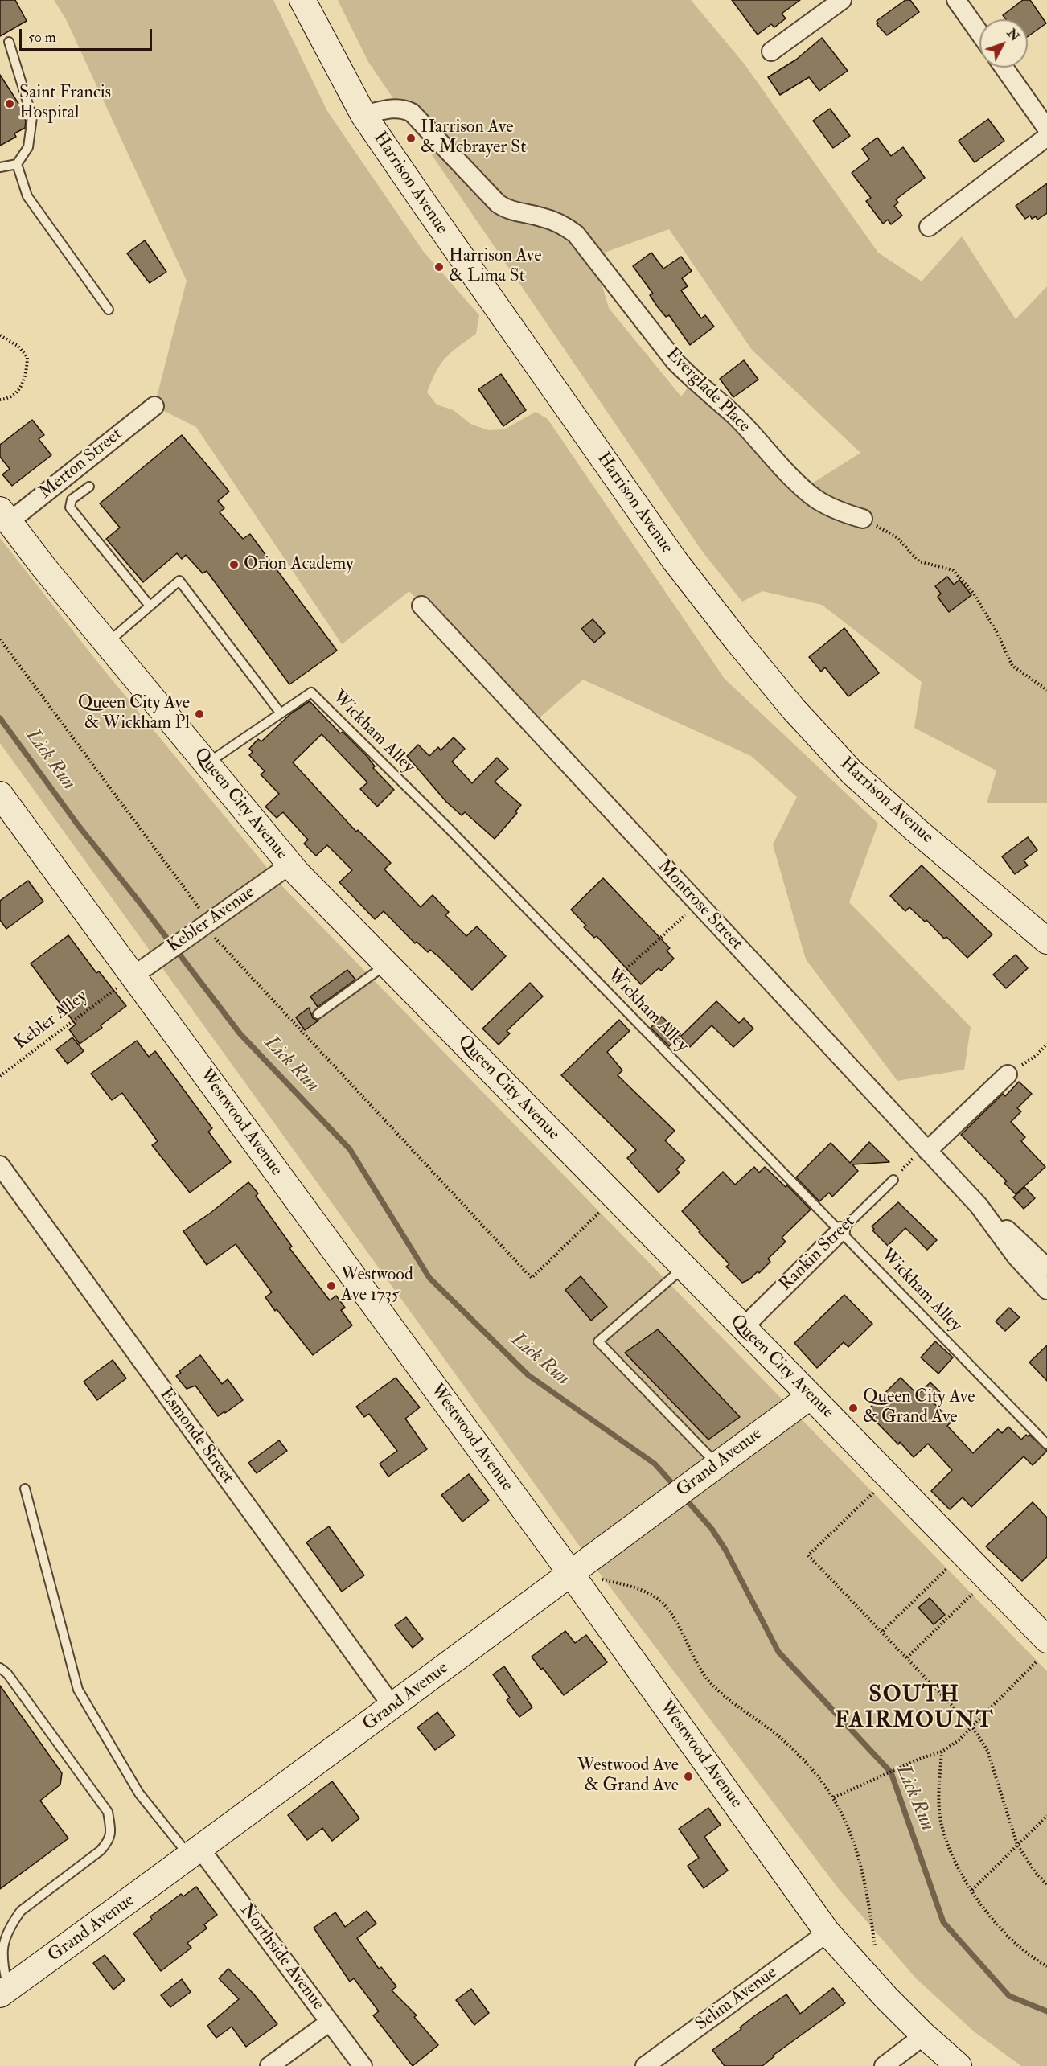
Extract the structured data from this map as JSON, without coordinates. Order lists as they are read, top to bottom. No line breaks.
{"streets":{"main road":["Harrison Avenue","Queen City Avenue","Westwood Avenue","Grand Avenue"],"street":["Everglade Place","Merton Street","Montrose Street","Kebler Avenue","Rankin Street","Esmonde Street","Northside Avenue","Selim Avenue"],"lane":["Wickham Alley"],"path":["Kebler Alley"]},"crossings":[["Harrison Avenue","Everglade Place"],["Merton Street","Queen City Avenue"],["Wickham Alley","Queen City Avenue"],["Wickham Alley","Rankin Street"],["Queen City Avenue","Kebler Avenue"],["Queen City Avenue","Rankin Street"],["Queen City Avenue","Grand Avenue"],["Kebler Avenue","Kebler Alley"],["Kebler Avenue","Westwood Avenue"],["Kebler Alley","Westwood Avenue"],["Westwood Avenue","Grand Avenue"],["Westwood Avenue","Selim Avenue"],["Esmonde Street","Grand Avenue"],["Grand Avenue","Northside Avenue"]],"districts":["SOUTH FAIRMOUNT"],"water":["Lick Run"],"places":["Saint Francis Hospital","Harrison Ave & Mcbrayer St","Harrison Ave & Lima St","Orion Academy","Queen City Ave & Wickham Pl","Westwood Ave 1735","Queen City Ave & Grand Ave","Westwood Ave & Grand Ave"],"scale_bar":"50 m","north":"top right"}
